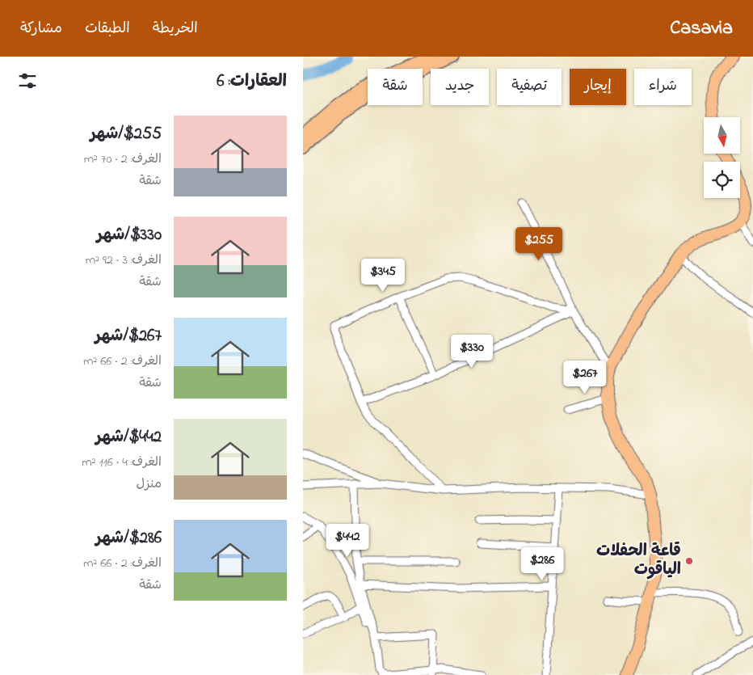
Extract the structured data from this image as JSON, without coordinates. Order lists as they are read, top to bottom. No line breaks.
{"places":["قاعة الحفلات الياقوت"],"north":"bottom","page":{"header":"Casavia","nav":["الخريطة","الطبقات","مشاركة"],"heading":"العقارات: 6","chip":["شراء","إيجار","تصفية","جديد","شقة"],"list":[{"name":"$255/شهر","note":"الغرف: 2 · 70 m² · شقة"},{"name":"$330/شهر","note":"الغرف: 3 · 92 m² · شقة"},{"name":"$267/شهر","note":"الغرف: 2 · 66 m² · شقة"},{"name":"$442/شهر","note":"الغرف: 4 · 116 m² · منزل"},{"name":"$286/شهر","note":"الغرف: 2 · 66 m² · شقة"}],"price":["$255","$345","$330","$267","$442","$286"]}}
